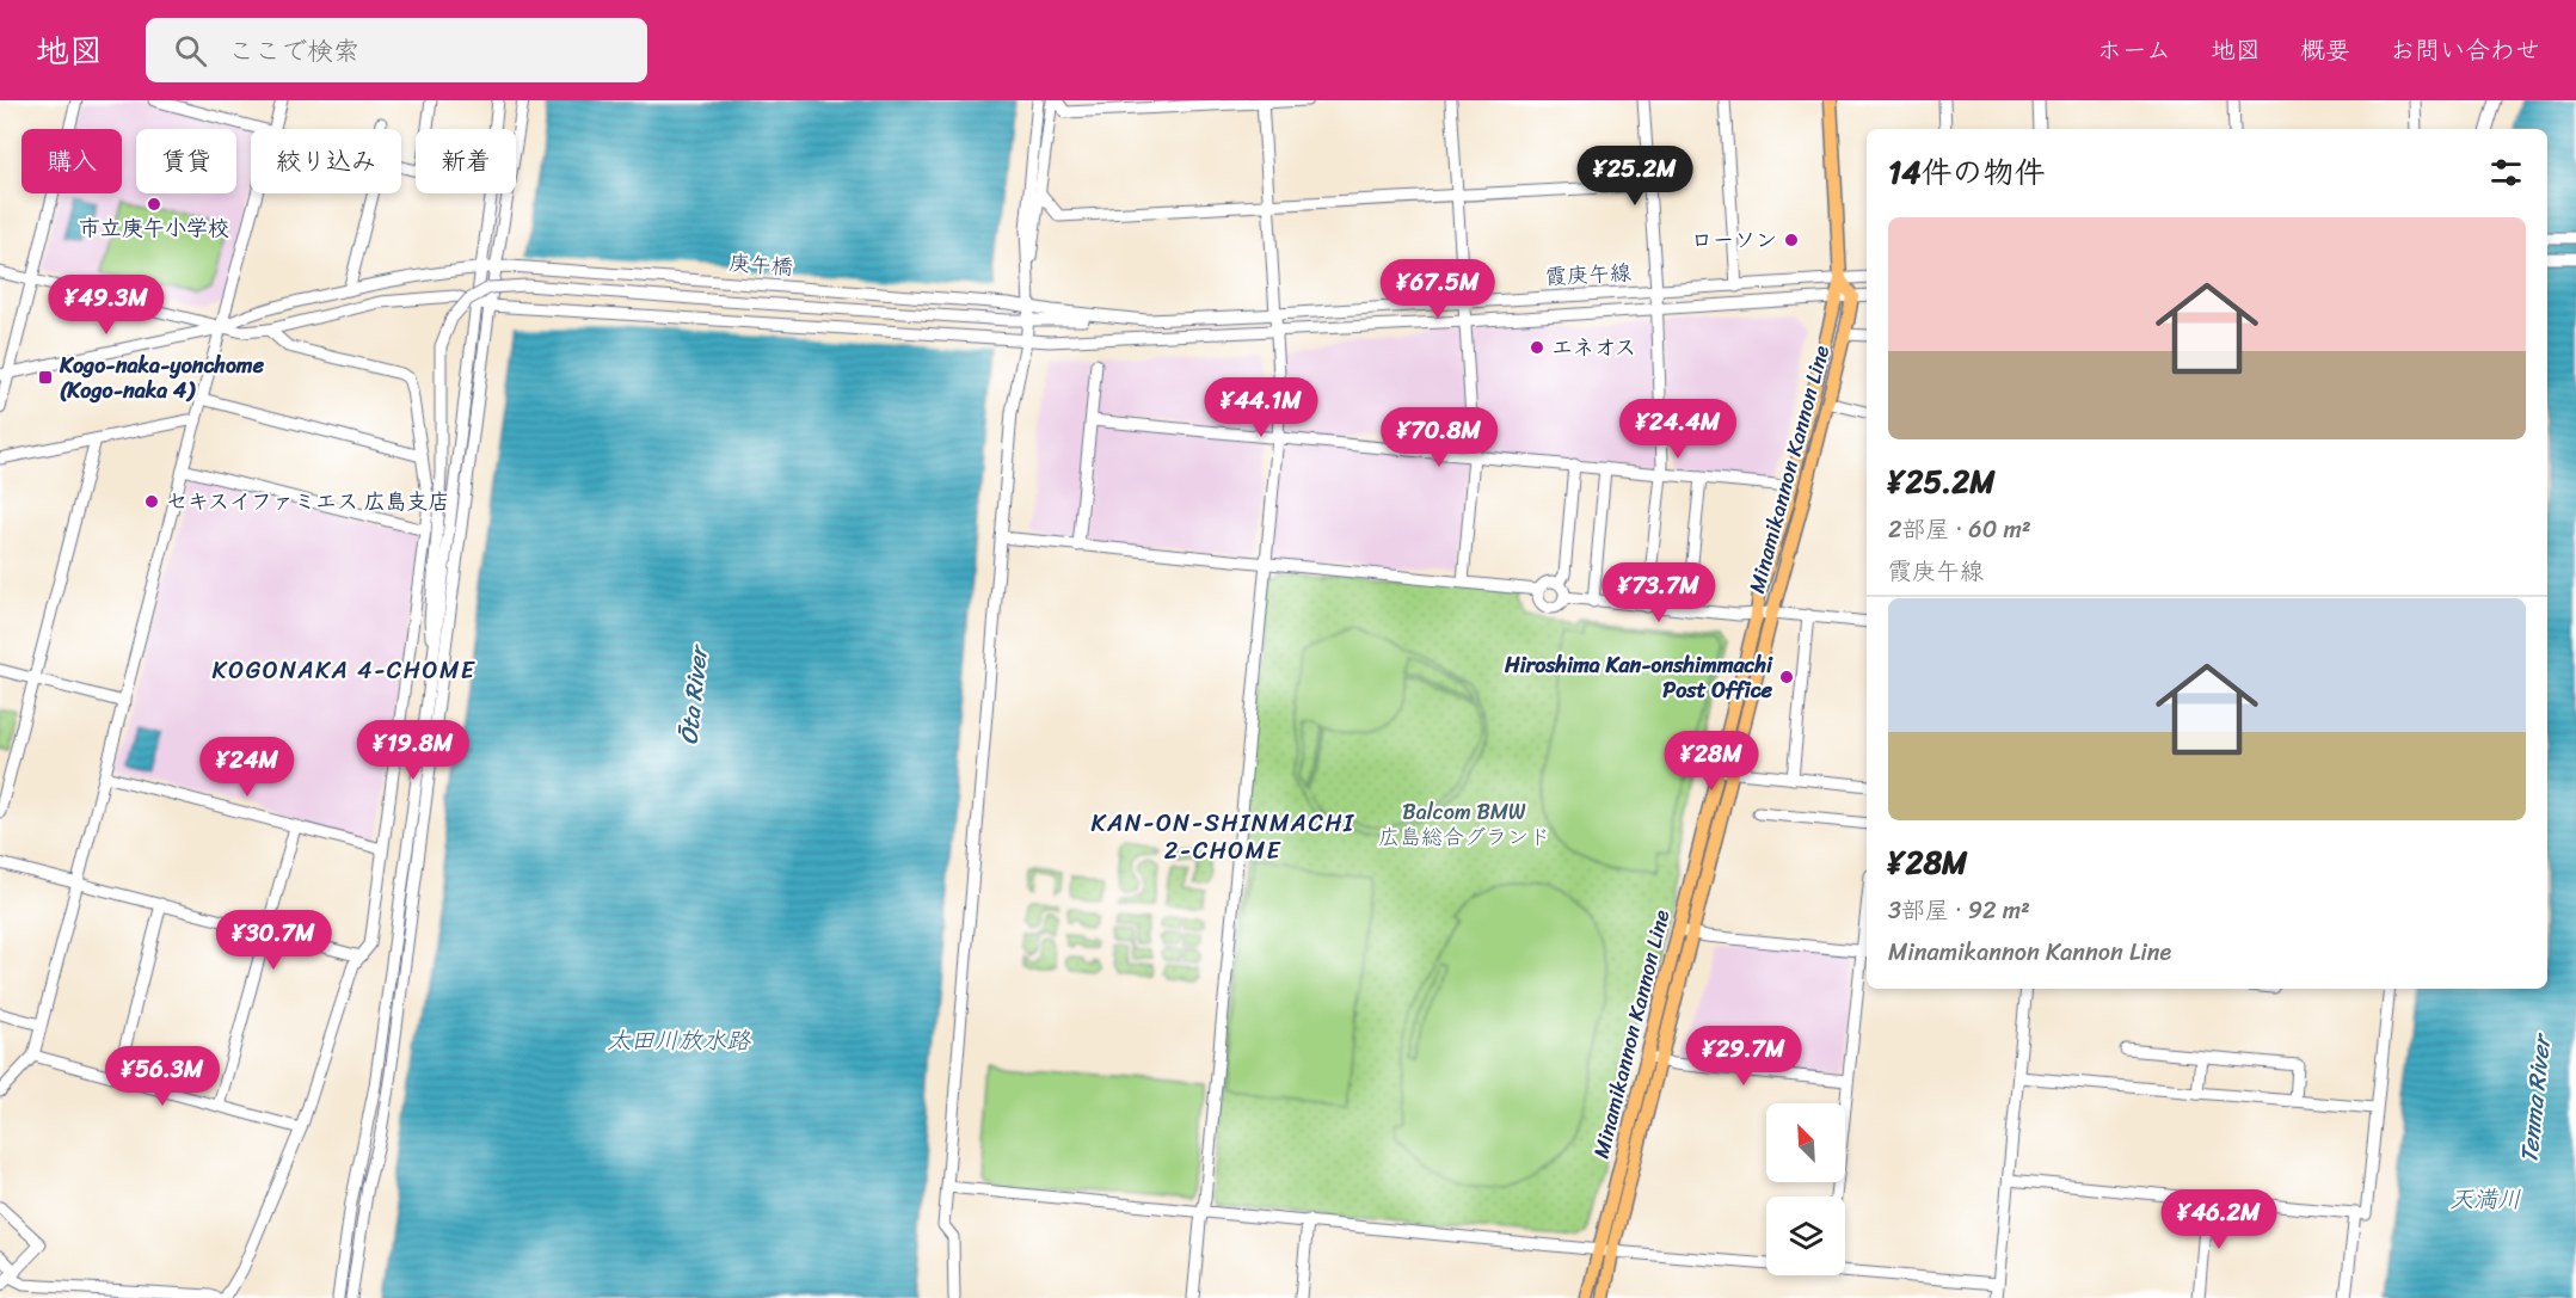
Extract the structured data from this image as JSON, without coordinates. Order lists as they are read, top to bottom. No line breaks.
{"streets":{"main road":["Minamikannon Kannon Line"],"street":["庚午橋","霞庚午線"]},"crossings":[["庚午橋","霞庚午線"],["霞庚午線","Minamikannon Kannon Line"]],"districts":["KOGONAKA 4-CHOME","KAN-ON-SHINMACHI 2-CHOME"],"water":["Ōta River","太田川放水路","Tenma River","天満川"],"parks":["Balcom BMW 広島総合グランド"],"places":{"other":["市立庚午小学校","ローソン","エネオス","セキスイファミエス 広島支店","Hiroshima Kan-onshimmachi Post Office"],"transit":["Kogo-naka-yonchome (Kogo-naka 4)"]},"north":"top left","page":{"header":"地図","search":"ここで検索","nav":["ホーム","地図","概要","お問い合わせ"],"chip":["購入","賃貸","絞り込み","新着"],"heading":"14件の物件","price":["¥25.2M","¥67.5M","¥49.3M","¥44.1M","¥24.4M","¥70.8M","¥73.7M","¥19.8M","¥28M","¥24M","¥30.7M","¥29.7M","¥56.3M","¥46.2M"],"list":[{"name":"¥25.2M","note":"2部屋 · 60 m² · 霞庚午線"},{"name":"¥28M","note":"3部屋 · 92 m² · Minamikannon Kannon Line"}]}}
